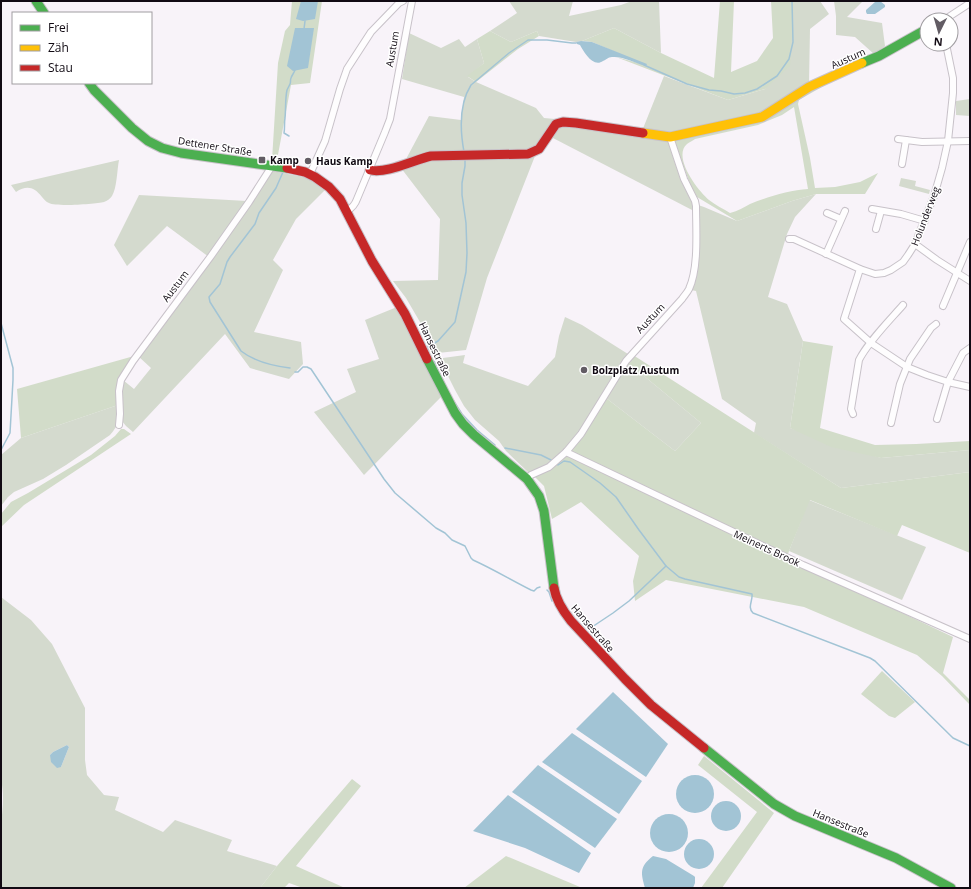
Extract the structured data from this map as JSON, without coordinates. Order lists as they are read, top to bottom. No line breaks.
{"streets":{"street":["Austum","Dettener Straße","Holunderweg","Hansestraße","Meinerts Brook"]},"crossings":[["Austum","Dettener Straße"],["Austum","Hansestraße"],["Austum","Meinerts Brook"],["Dettener Straße","Hansestraße"]],"places":{"transit":["Kamp"],"other":["Haus Kamp","Bolzplatz Austum"]},"legend":["Frei","Zäh","Stau"],"north":"bottom"}
